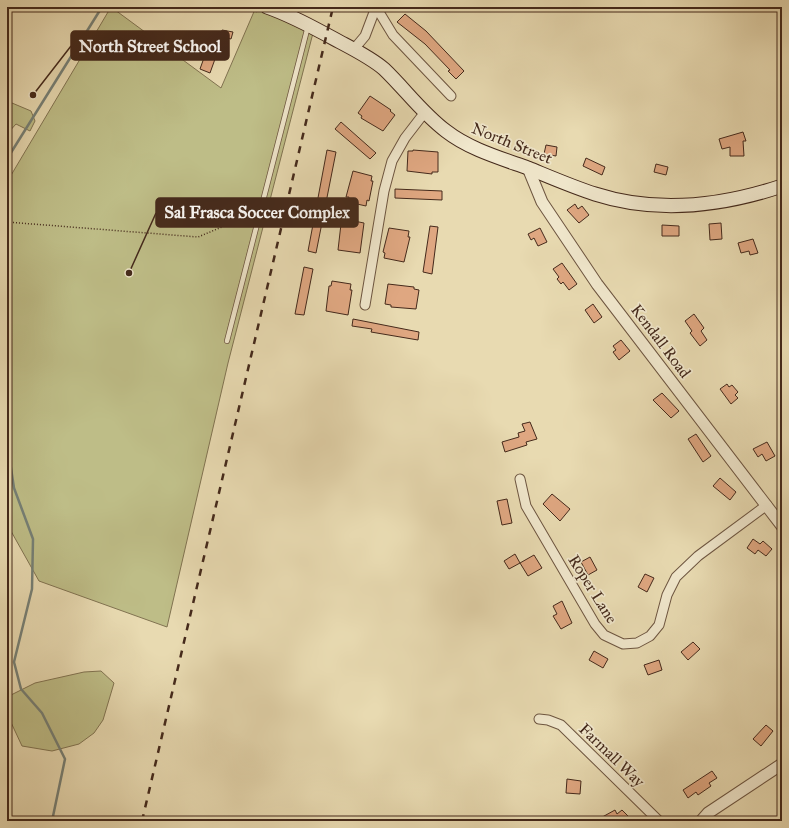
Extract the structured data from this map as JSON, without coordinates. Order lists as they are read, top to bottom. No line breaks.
{"streets":{"main road":["North Street"],"street":["Kendall Road","Roper Lane","Farmall Way"]},"crossings":[["North Street","Kendall Road"],["Kendall Road","Roper Lane"]],"places":["North Street School","Sal Frasca Soccer Complex"]}
